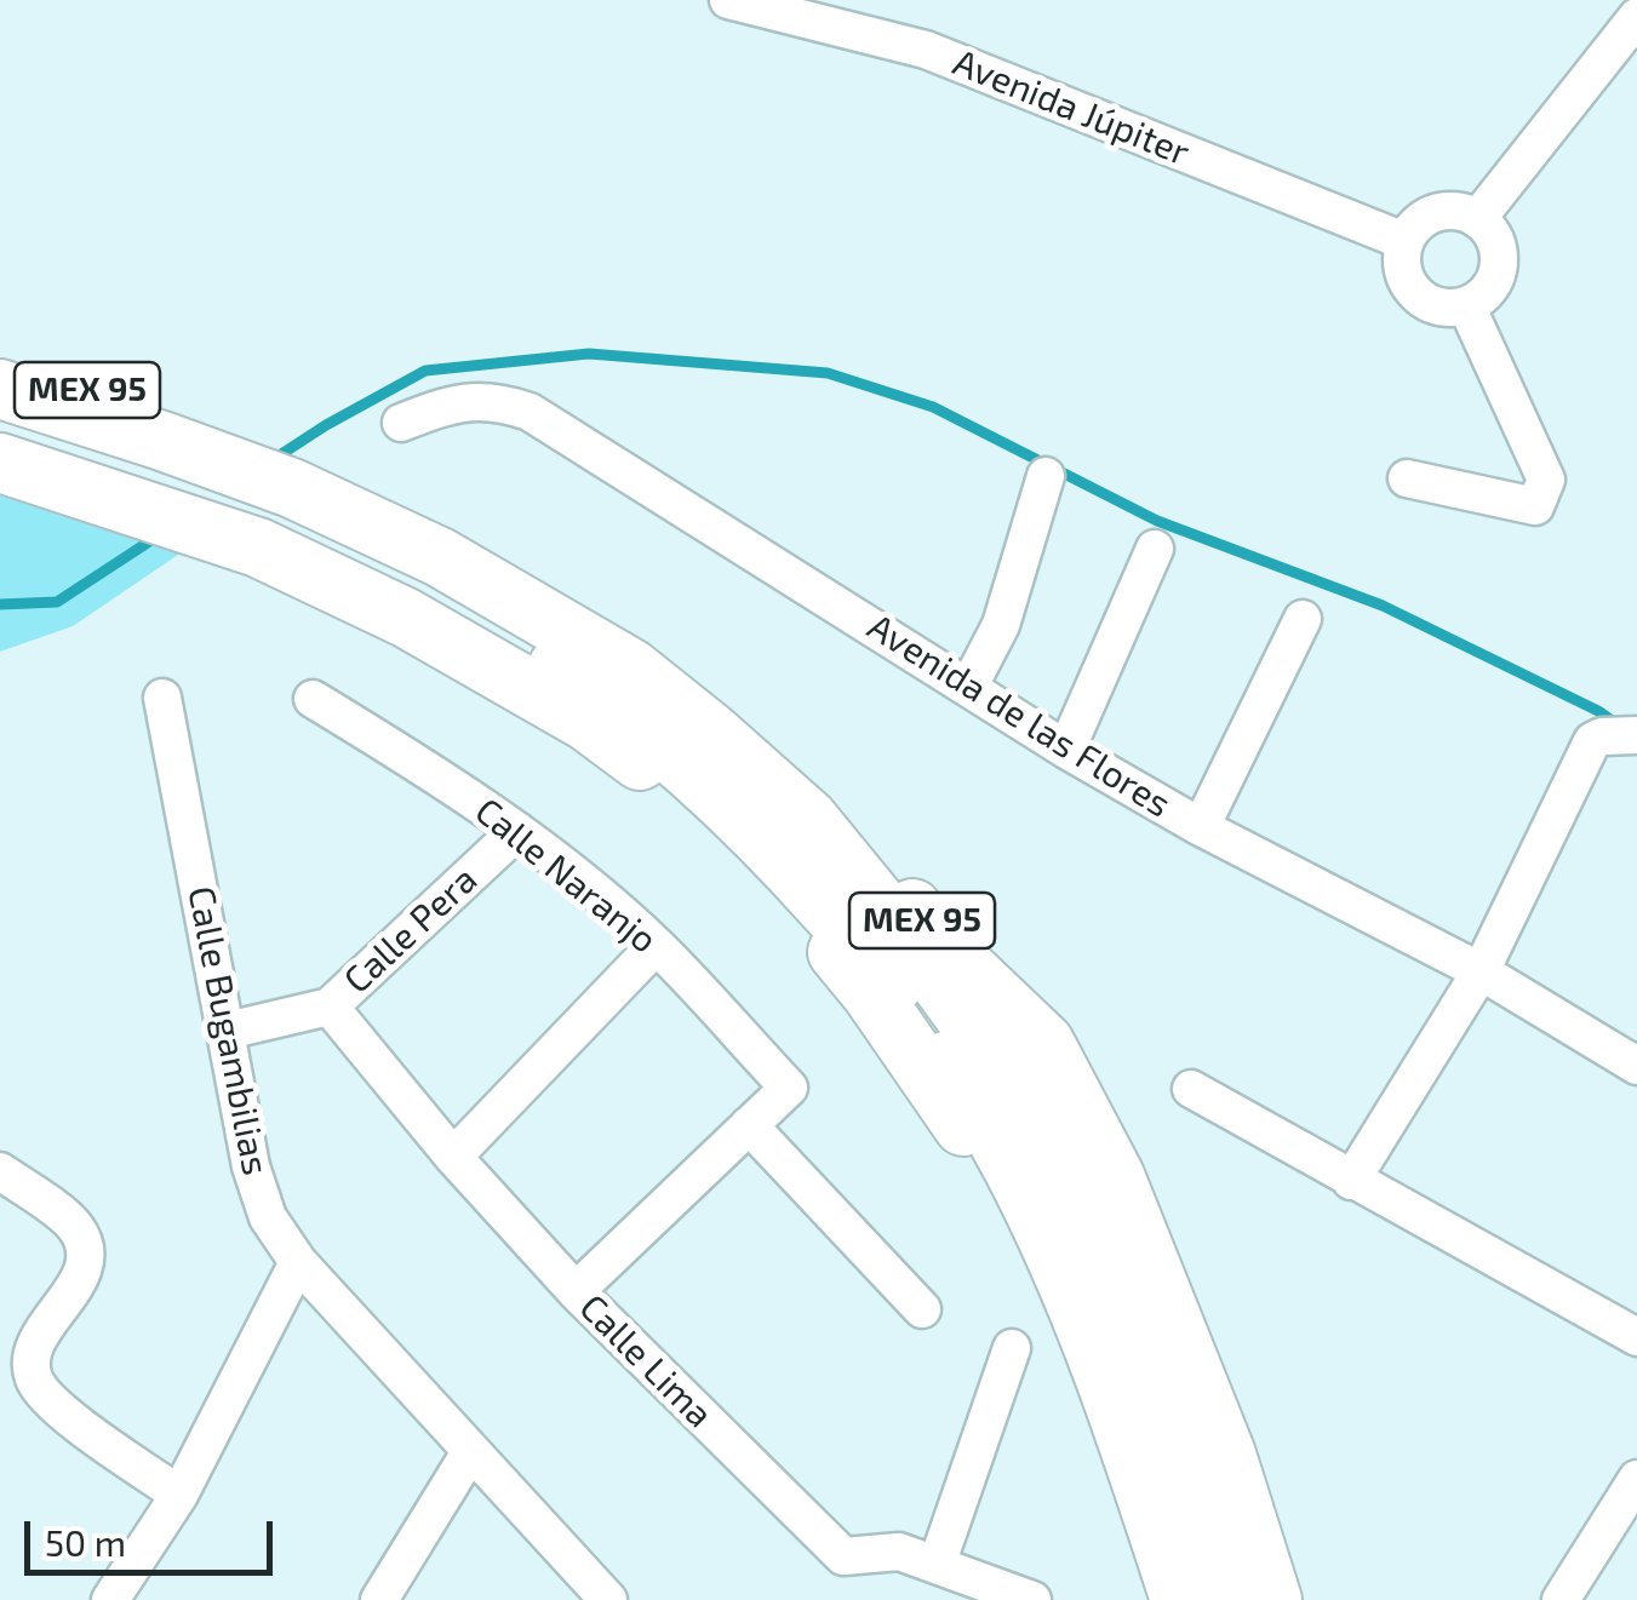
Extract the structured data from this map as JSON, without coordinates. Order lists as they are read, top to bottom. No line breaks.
{"streets":{"main road":["MEX 95"],"street":["Avenida Júpiter","Avenida de las Flores","Calle Naranjo","Calle Pera","Calle Bugambilias","Calle Lima"]},"crossings":[["Calle Naranjo","Calle Pera"],["Calle Pera","Calle Bugambilias"],["Calle Pera","Calle Lima"]],"scale_bar":"50 m"}
